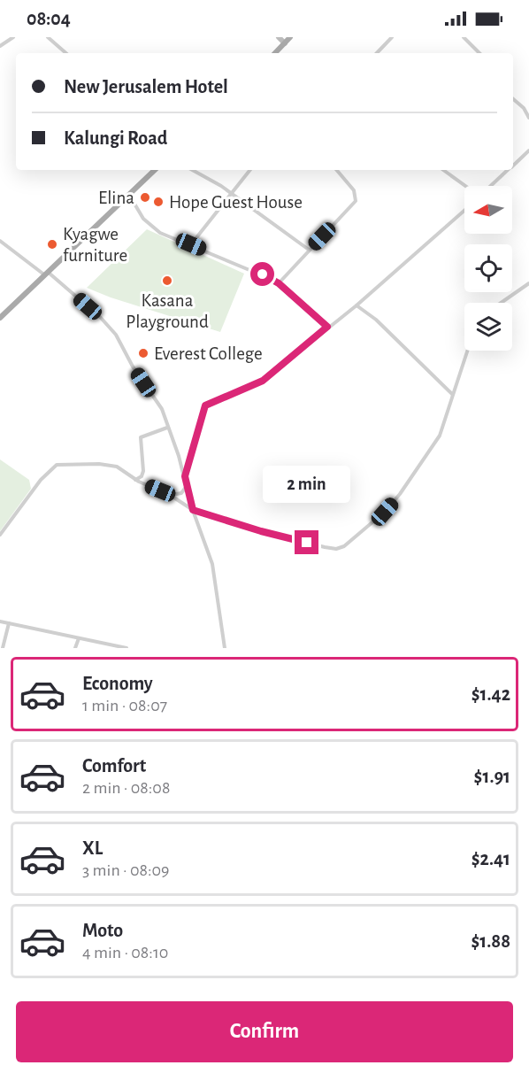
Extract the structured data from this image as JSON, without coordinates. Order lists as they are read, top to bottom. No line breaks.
{"places":["Elina","Hope Guest House","Kyagwe furniture","Kasana Playground","Everest College"],"north":"left","page":{"status":"08:04","banner":["New Jerusalem Hotel","Kalungi Road"],"bubble":"2 min","list":[{"name":"Economy","note":"1 min · 08:07","value":"$1.42"},{"name":"Comfort","note":"2 min · 08:08","value":"$1.91"},{"name":"XL","note":"3 min · 08:09","value":"$2.41"},{"name":"Moto","note":"4 min · 08:10","value":"$1.88"}],"buttons":"Confirm"}}
